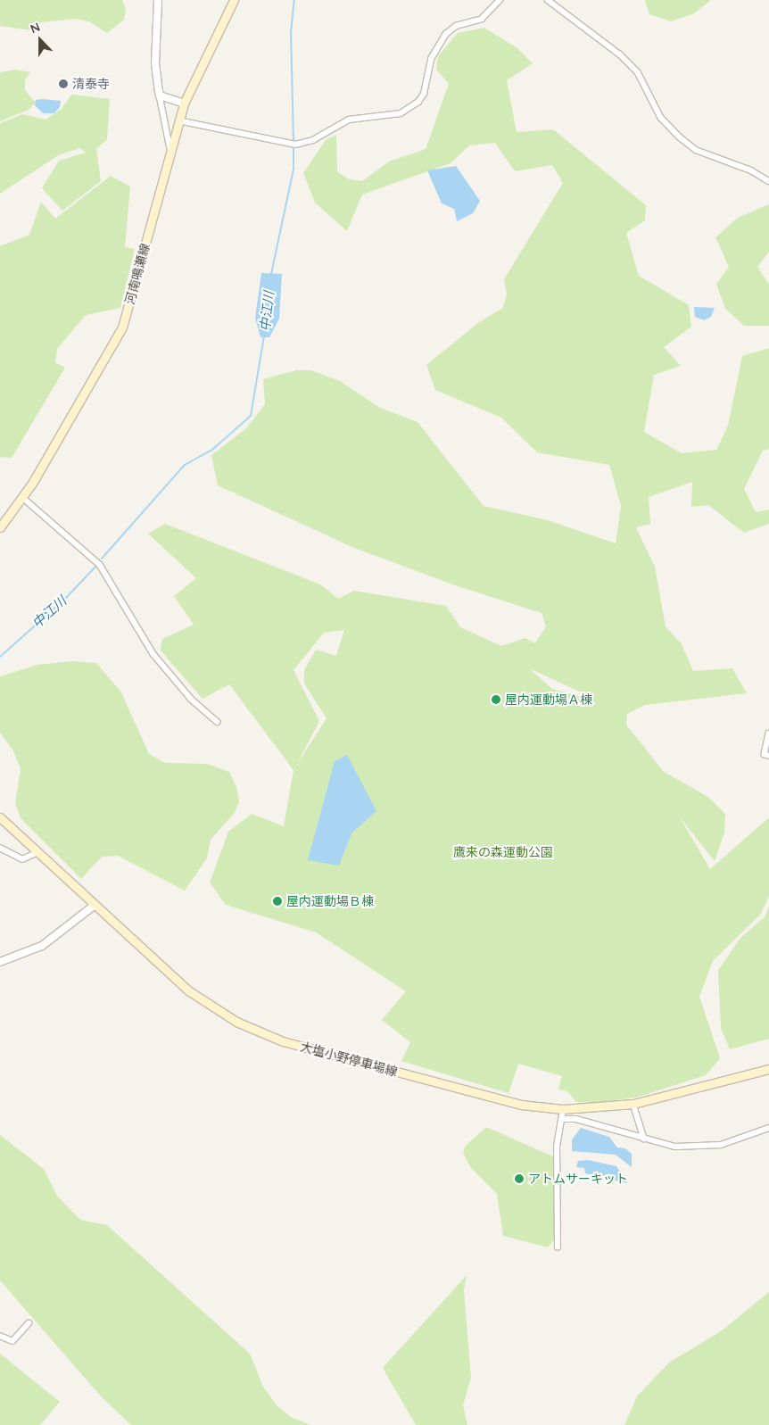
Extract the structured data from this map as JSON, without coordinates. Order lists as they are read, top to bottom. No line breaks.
{"streets":{"main road":["河南鳴瀬線","大塩小野停車場線"]},"water":["中江川"],"parks":["鷹来の森運動公園"],"places":["清泰寺","屋内運動場Ａ棟","屋内運動場Ｂ棟","アトムサーキット"],"north":"top"}
